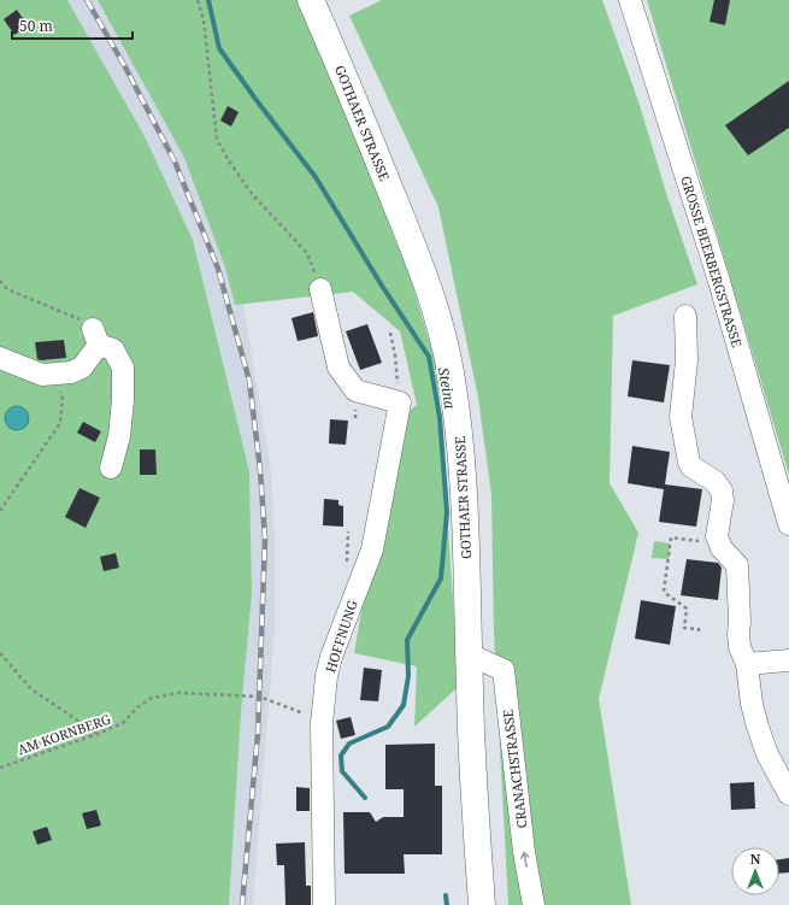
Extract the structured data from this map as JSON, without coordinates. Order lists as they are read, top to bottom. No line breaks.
{"streets":{"main road":["GOTHAER STRASSE"],"street":["GROSSE BEERBERGSTRASSE","HOFFNUNG","CRANACHSTRASSE"],"path":["AM KORNBERG"]},"crossings":[["GOTHAER STRASSE","CRANACHSTRASSE"],["HOFFNUNG","AM KORNBERG"]],"one_way":["CRANACHSTRASSE"],"water":["Steina"],"scale_bar":"50 m","north":"top"}
